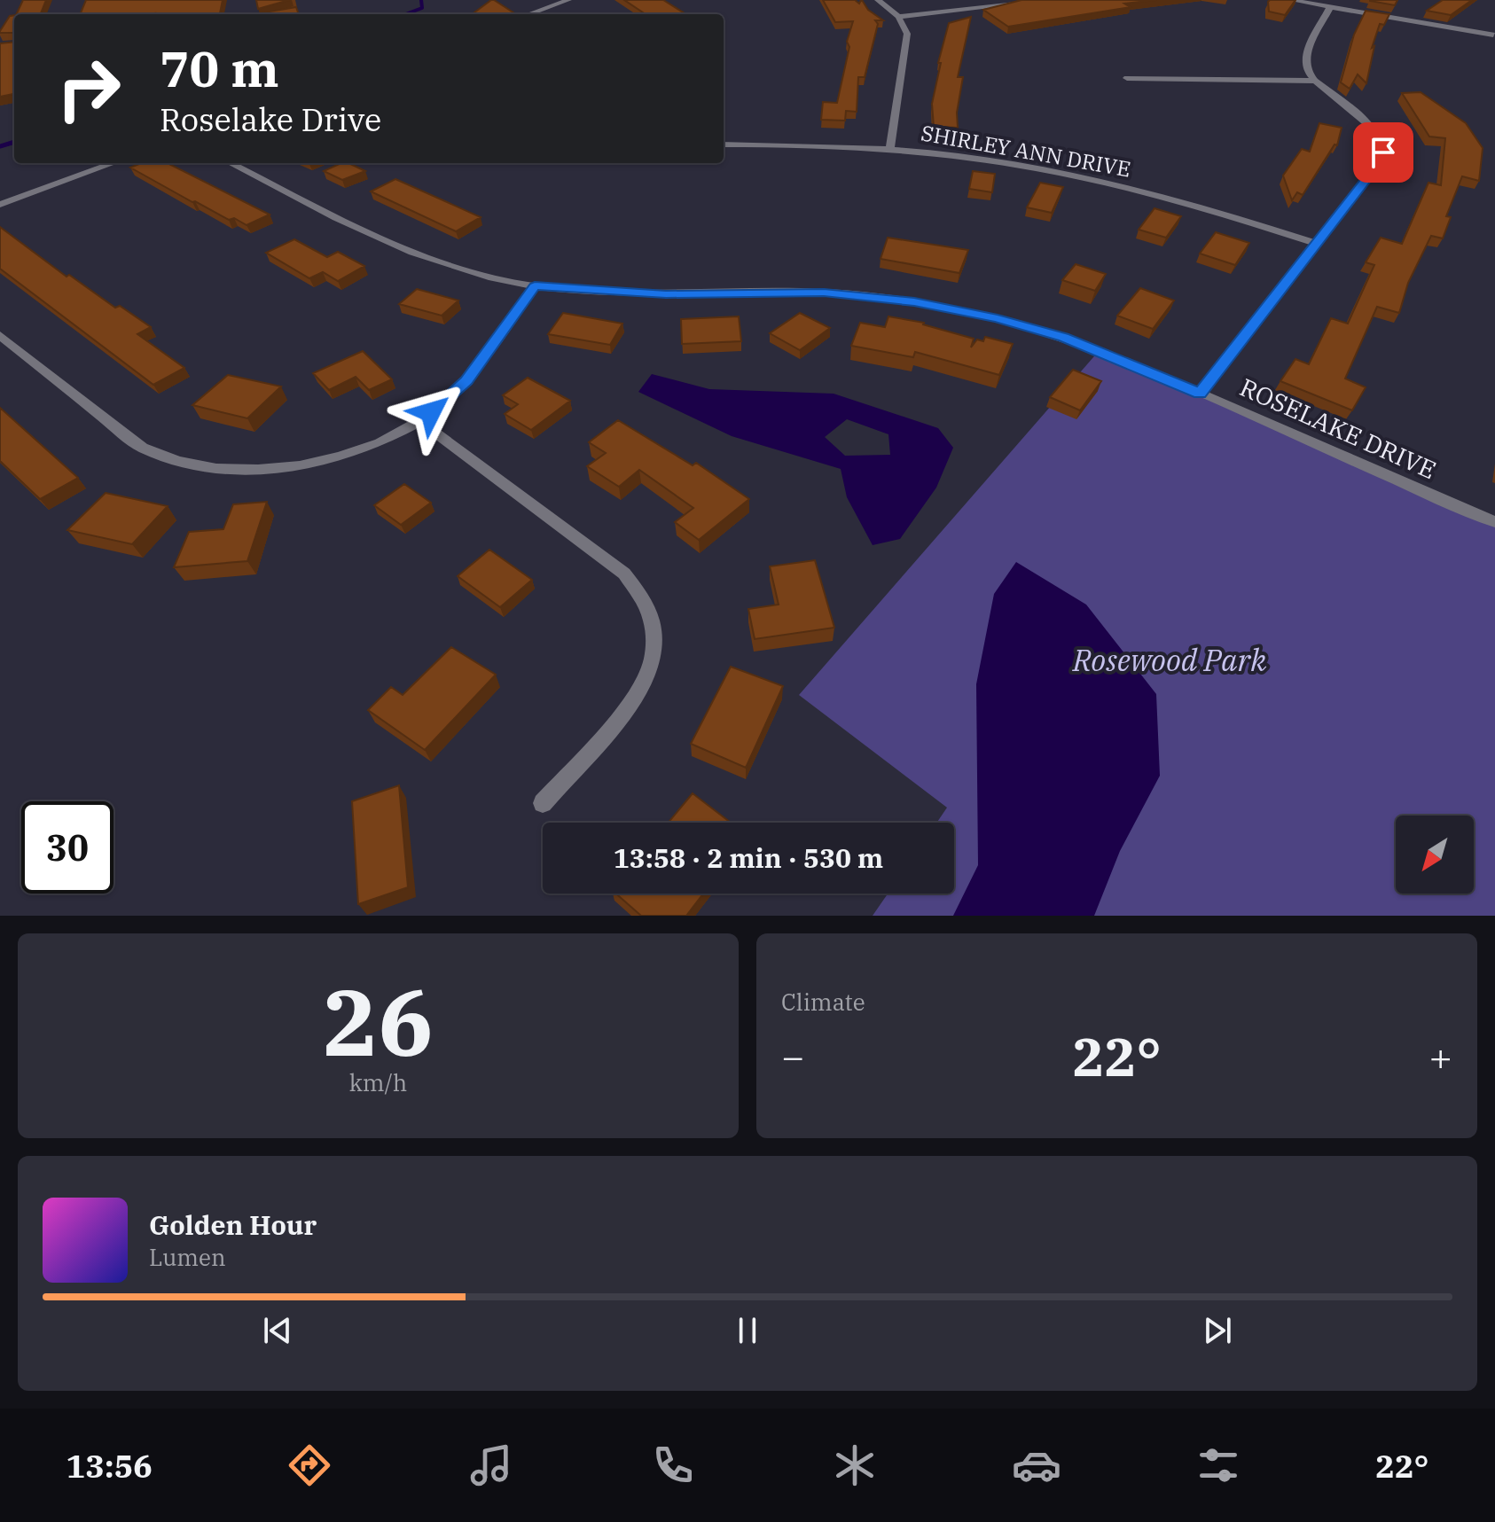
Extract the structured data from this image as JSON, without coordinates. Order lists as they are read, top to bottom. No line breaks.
{"streets":{"street":["SHIRLEY ANN DRIVE","ROSELAKE DRIVE"]},"parks":["Rosewood Park"],"north":"bottom left","page":{"turn":["70 m","Roselake Drive"],"limit":"30","trip":"13:58 · 2 min · 530 m","tile":[["26","km/h"],"Climate"],"heat":["−","22°","+"],"song":["Golden Hour","Lumen"],"tabs":["13:56","22°"]}}
